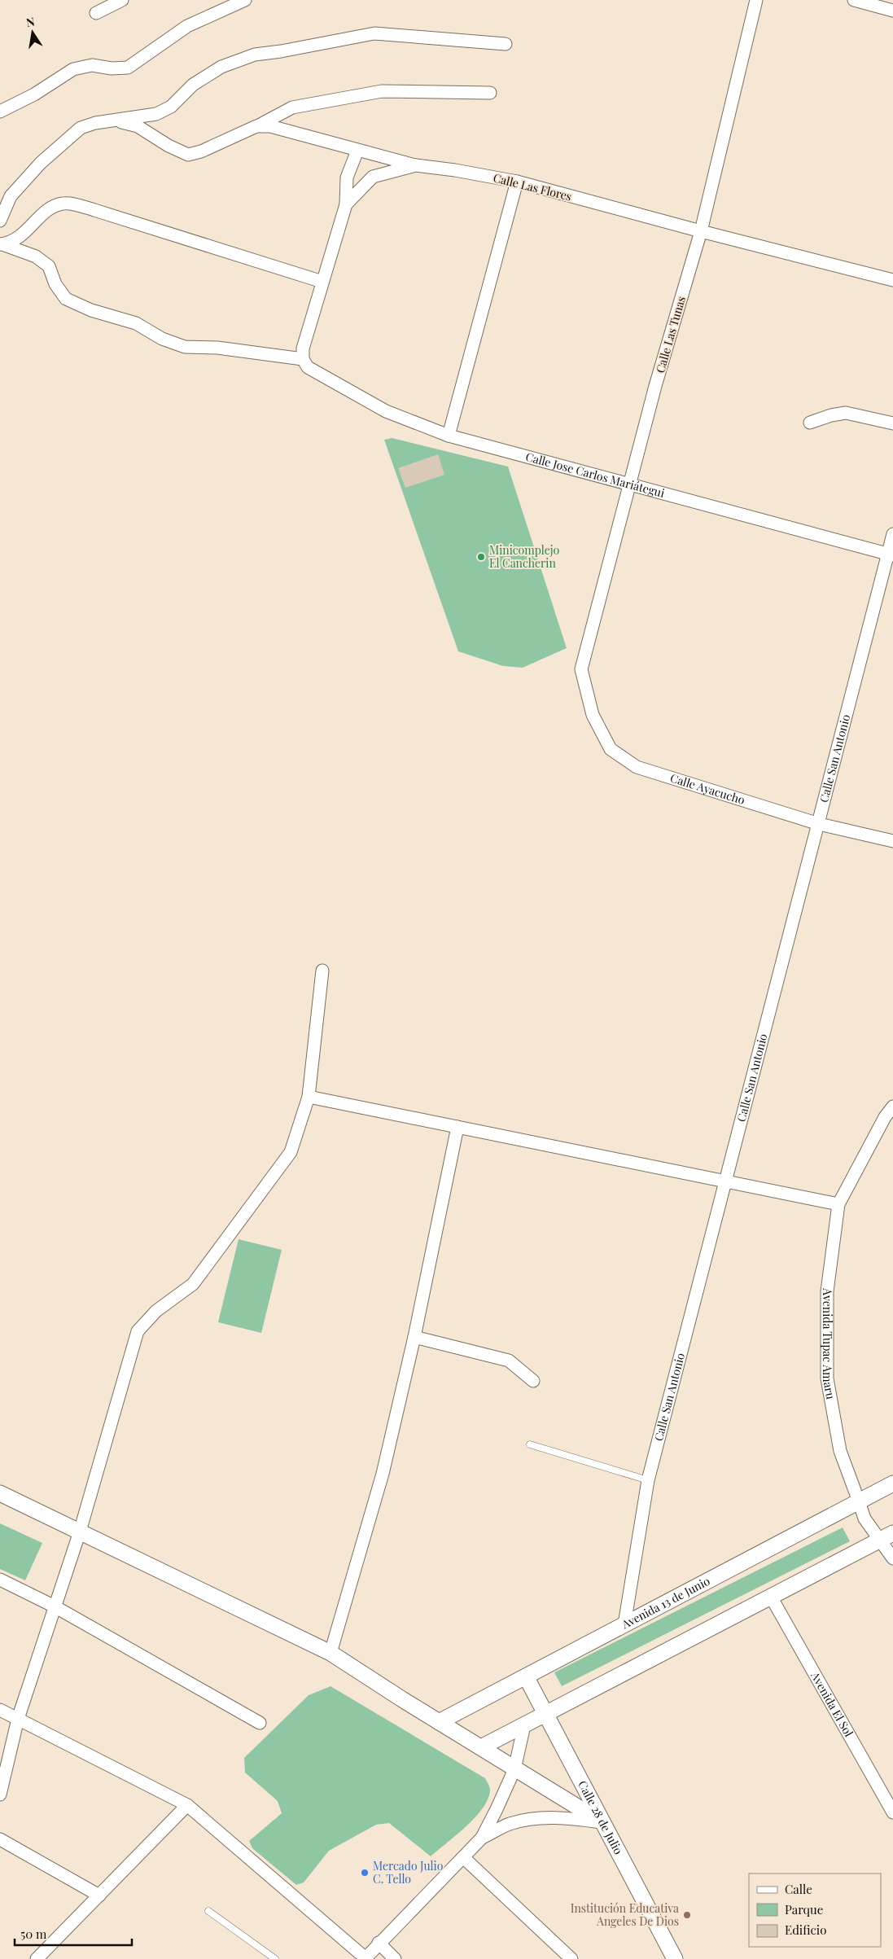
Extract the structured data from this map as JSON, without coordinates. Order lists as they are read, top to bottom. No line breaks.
{"streets":{"street":["Calle Las Flores","Calle Las Tunas","Calle Jose Carlos Mariátegui","Calle San Antonio","Calle Ayacucho","Avenida Tupac Amaru","Avenida 13 de Junio","Avenida El Sol","Calle 28 de Julio"]},"crossings":[["Calle Las Flores","Calle Las Tunas"],["Calle Las Flores","Calle Jose Carlos Mariátegui"],["Calle Las Tunas","Calle Jose Carlos Mariátegui"],["Calle Las Tunas","Calle Ayacucho"],["Calle Jose Carlos Mariátegui","Calle San Antonio"],["Calle San Antonio","Calle Ayacucho"],["Calle San Antonio","Avenida 13 de Junio"],["Avenida Tupac Amaru","Avenida 13 de Junio"],["Avenida 13 de Junio","Calle 28 de Julio"]],"places":["Minicomplejo El Cancherin","Mercado Julio C. Tello","Institución Educativa Angeles De Dios"],"legend":["Calle","Parque","Edificio"],"scale_bar":"50 m","north":"top"}
